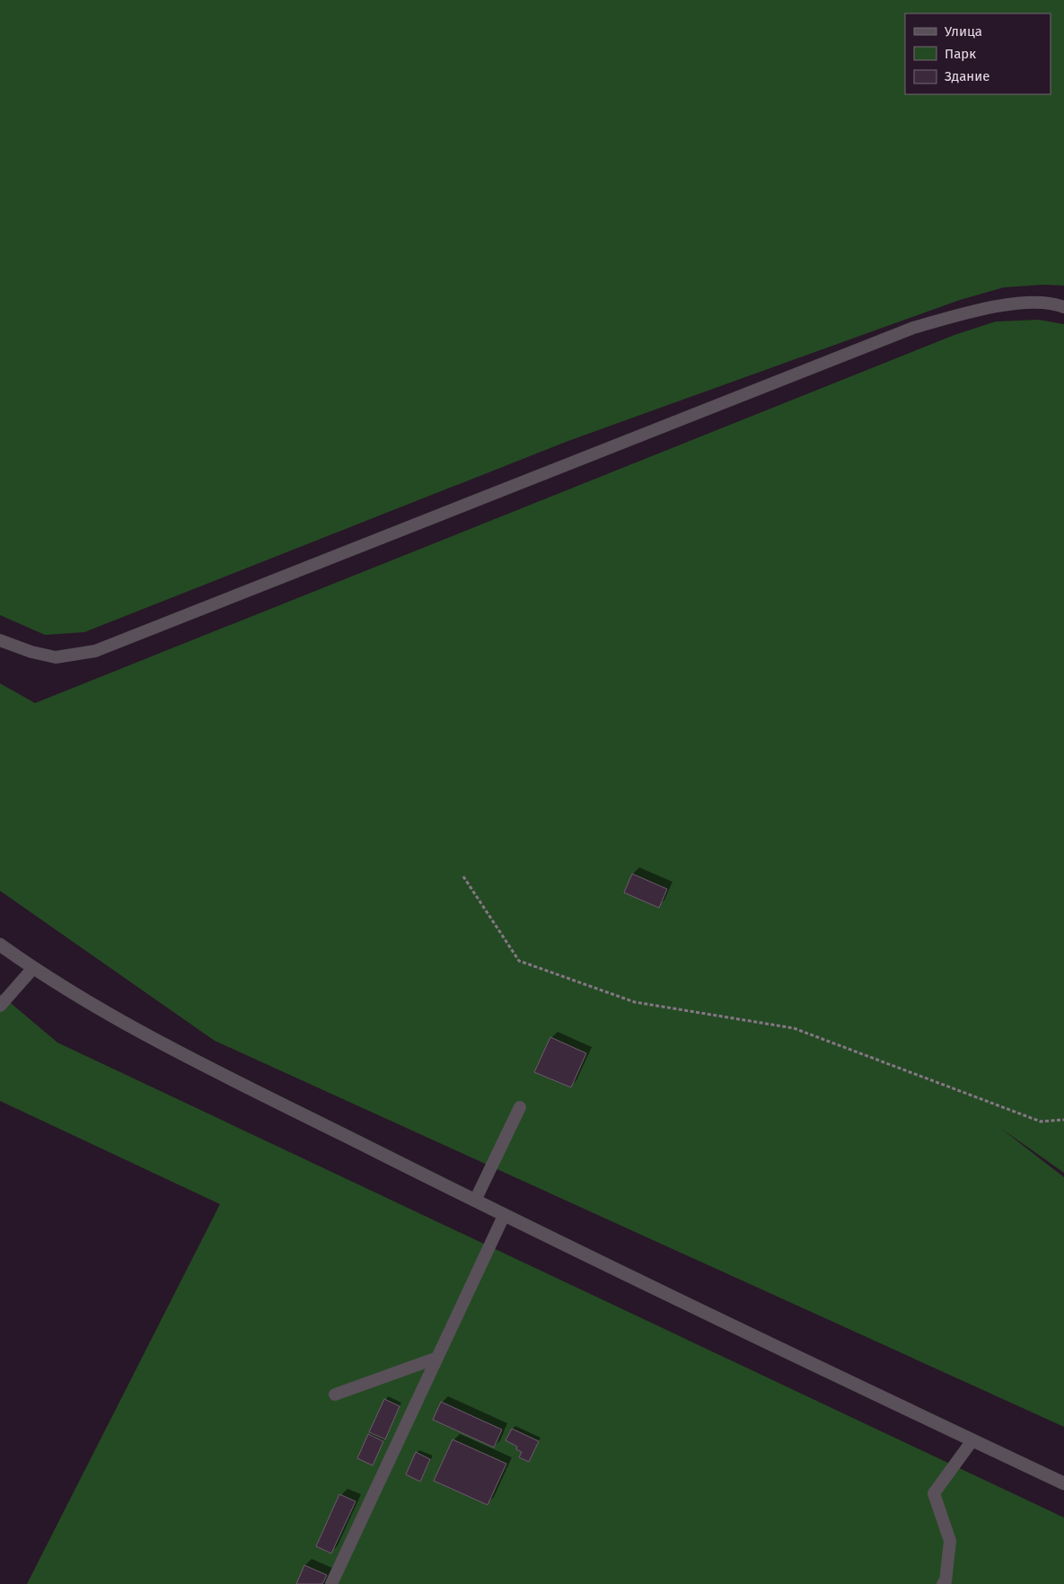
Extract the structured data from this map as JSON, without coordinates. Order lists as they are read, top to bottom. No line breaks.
{"legend":["Улица","Парк","Здание"]}
